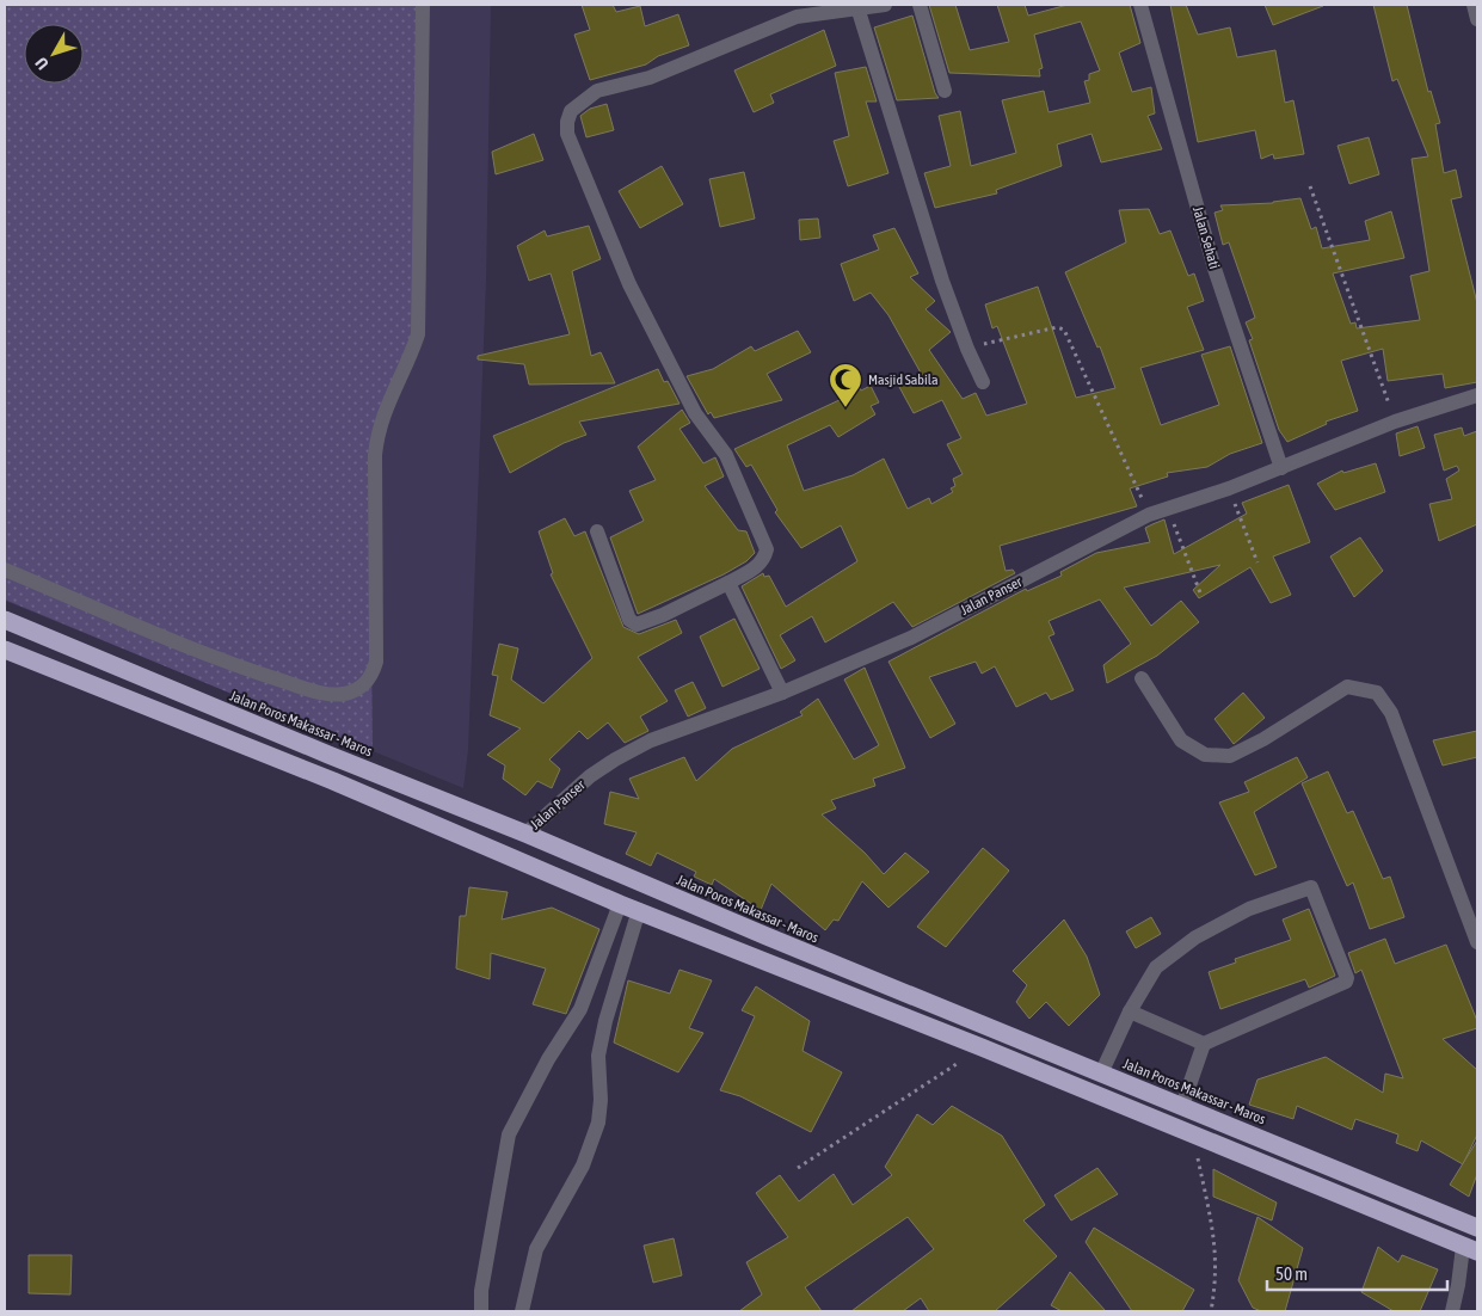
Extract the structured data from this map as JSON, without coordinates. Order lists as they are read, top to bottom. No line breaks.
{"streets":{"highway":["Jalan Poros Makassar - Maros"],"street":["Jalan Sehati","Jalan Panser"]},"crossings":[["Jalan Sehati","Jalan Panser"],["Jalan Panser","Jalan Poros Makassar - Maros"]],"places":{"mosque":["Masjid Sabila"]},"scale_bar":"50 m","north":"bottom left"}
